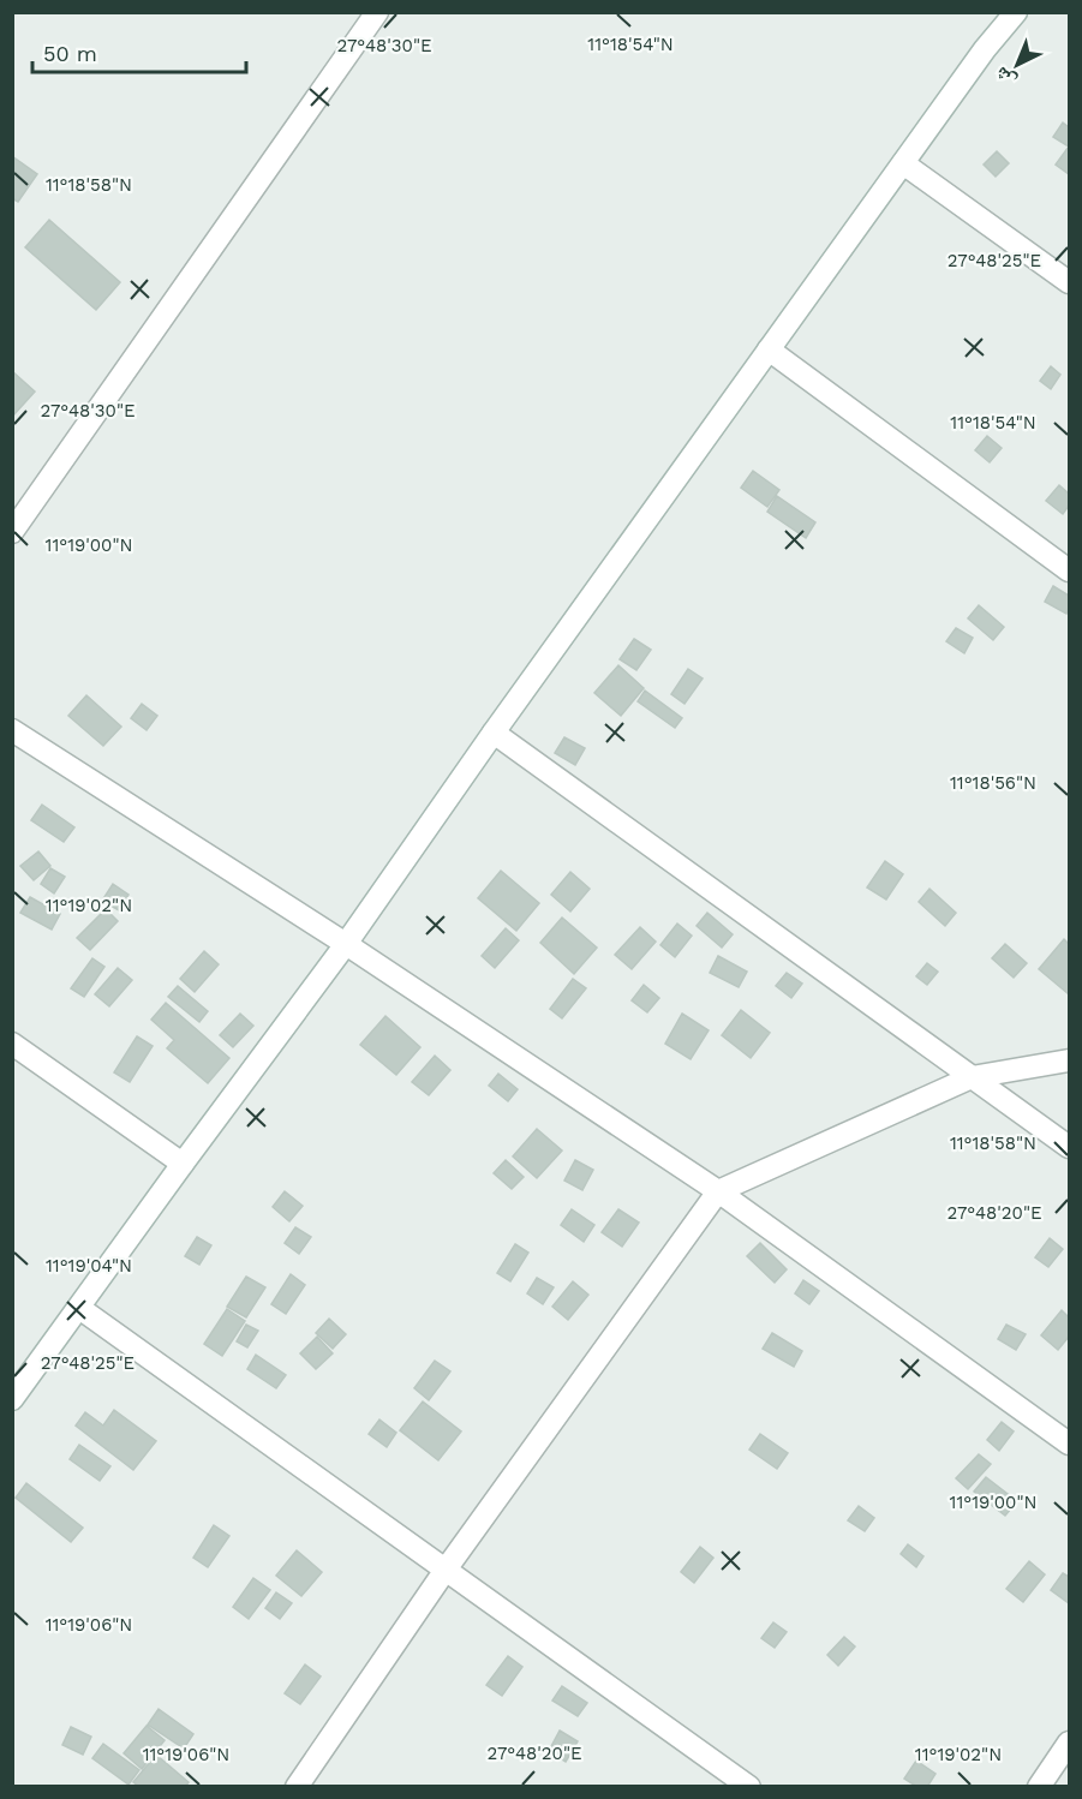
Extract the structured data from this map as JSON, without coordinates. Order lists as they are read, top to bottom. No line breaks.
{"scale_bar":"50 m","north":"bottom left","coordinates":["11°18'54\"N","27°48'30\"E","11°18'58\"N","27°48'25\"E","11°19'00\"N","11°18'56\"N","11°19'02\"N","27°48'20\"E","11°19'04\"N","11°19'06\"N"]}
